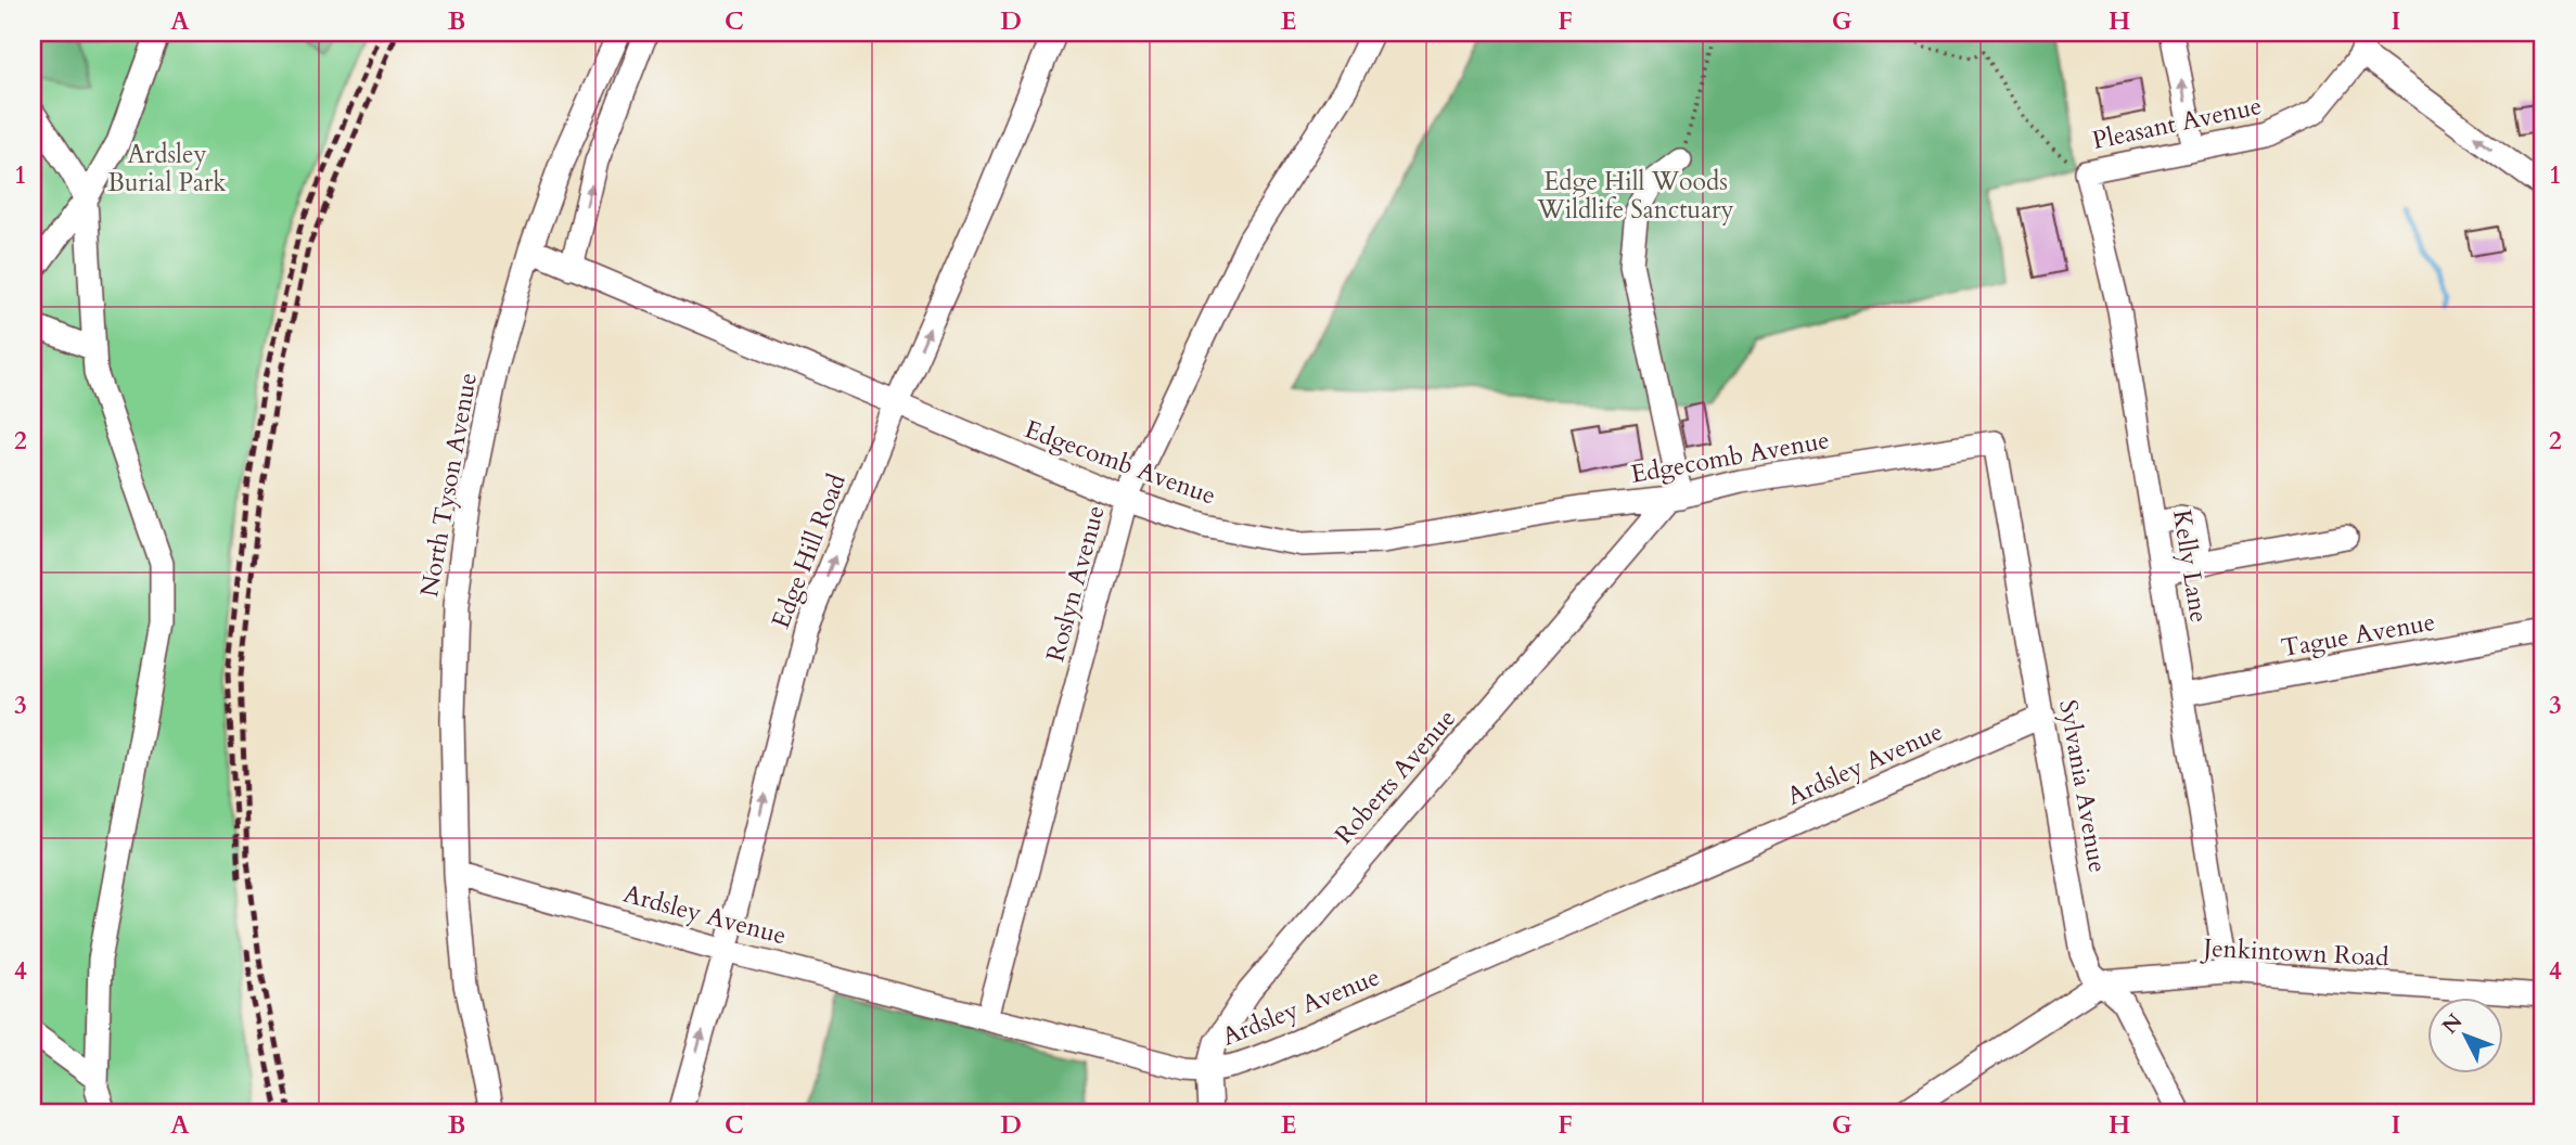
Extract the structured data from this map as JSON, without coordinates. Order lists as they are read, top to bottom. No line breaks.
{"streets":{"street":["Pleasant Avenue","Edgecomb Avenue","North Tyson Avenue","Edge Hill Road","Kelly Lane","Roslyn Avenue","Tague Avenue","Ardsley Avenue","Roberts Avenue","Sylvania Avenue","Jenkintown Road"]},"crossings":[["Pleasant Avenue","Kelly Lane"],["Edgecomb Avenue","North Tyson Avenue"],["Edgecomb Avenue","Edge Hill Road"],["Edgecomb Avenue","Roslyn Avenue"],["Edgecomb Avenue","Roberts Avenue"],["Edgecomb Avenue","Sylvania Avenue"],["North Tyson Avenue","Ardsley Avenue"],["Edge Hill Road","Ardsley Avenue"],["Kelly Lane","Tague Avenue"],["Kelly Lane","Jenkintown Road"],["Roslyn Avenue","Ardsley Avenue"],["Ardsley Avenue","Roberts Avenue"],["Ardsley Avenue","Sylvania Avenue"],["Sylvania Avenue","Jenkintown Road"]],"one_way":["Edge Hill Road"],"parks":["Ardsley Burial Park","Edge Hill Woods Wildlife Sanctuary"],"north":"top left","grid":{"columns":["A","B","C","D","E","F","G","H","I"],"rows":["1","2","3","4"]}}
